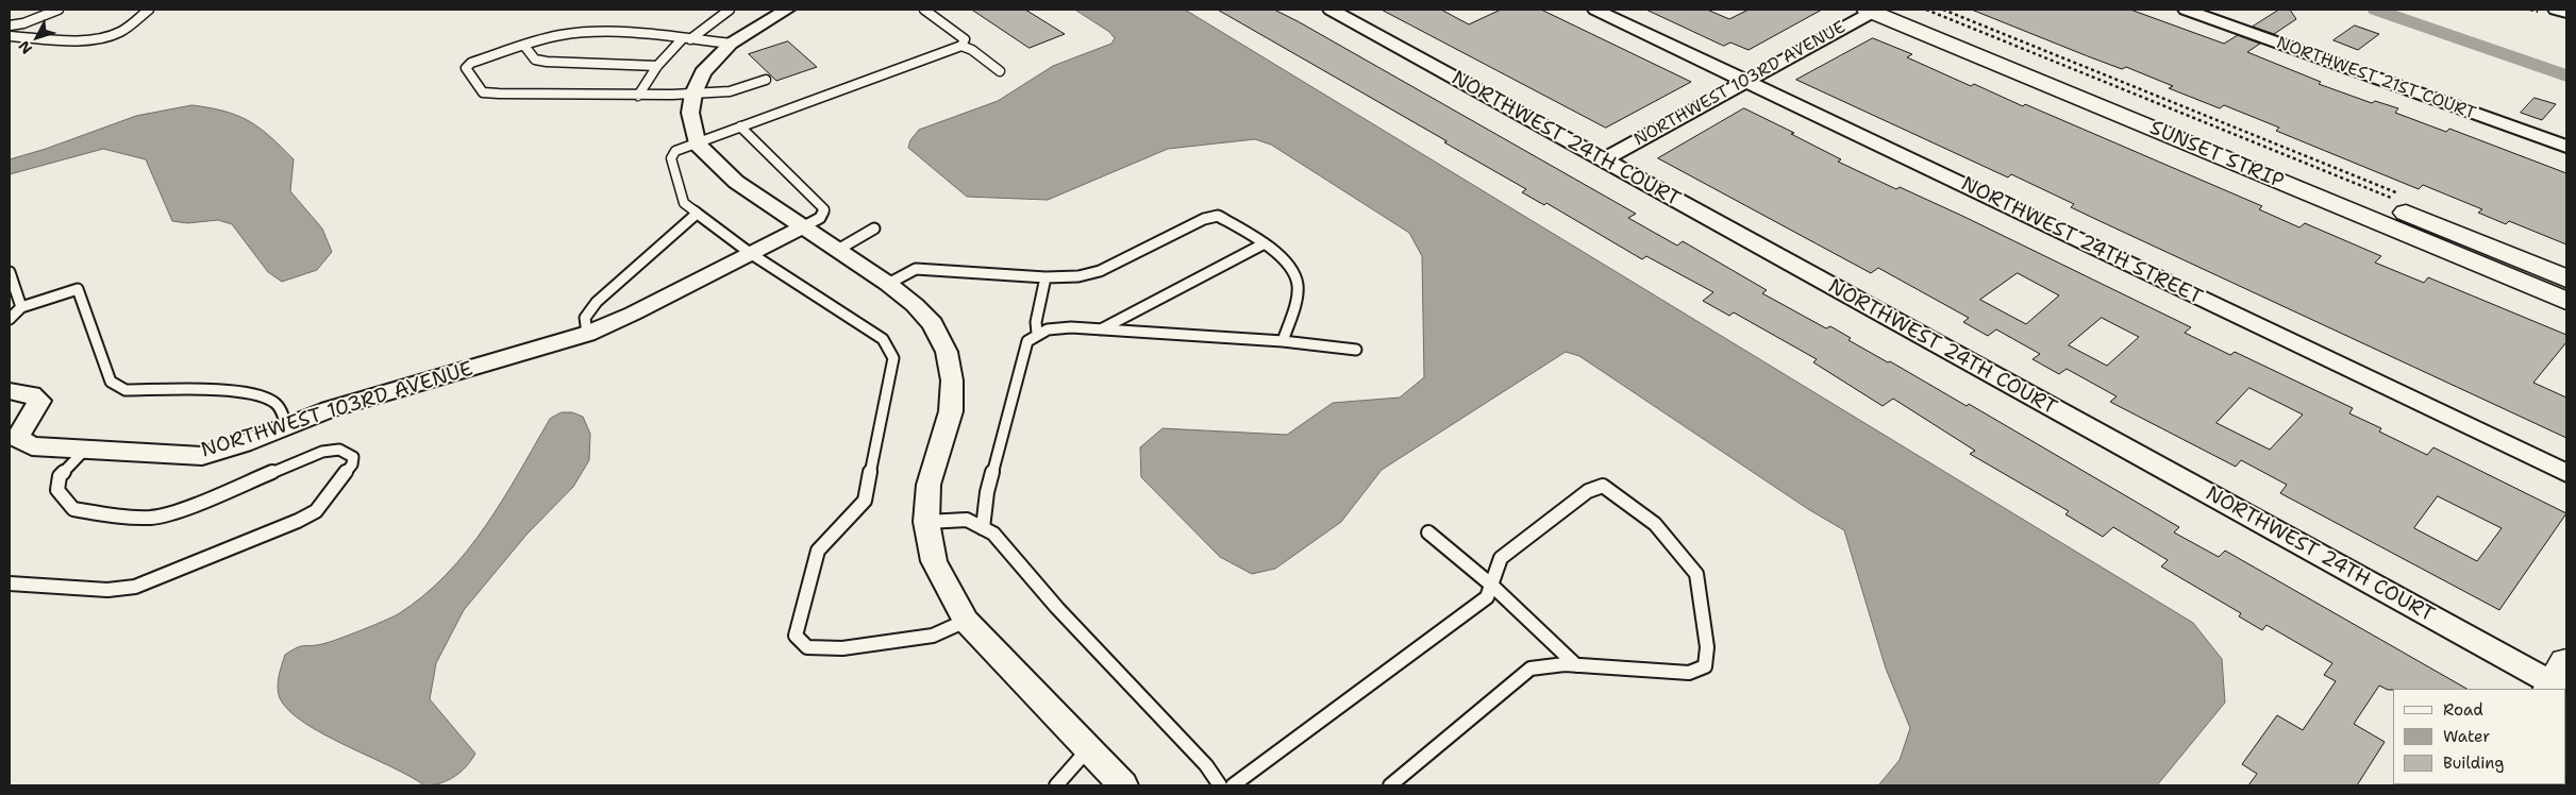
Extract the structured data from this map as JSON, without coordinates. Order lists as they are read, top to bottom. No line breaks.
{"streets":{"street":["NORTHWEST 21ST COURT","NORTHWEST 103RD AVENUE","NORTHWEST 24TH COURT","SUNSET STRIP","NORTHWEST 24TH STREET"]},"crossings":[["NORTHWEST 103RD AVENUE","NORTHWEST 24TH COURT"],["NORTHWEST 103RD AVENUE","SUNSET STRIP"],["NORTHWEST 103RD AVENUE","NORTHWEST 24TH STREET"]],"legend":["Road","Water","Building"],"north":"bottom left"}
